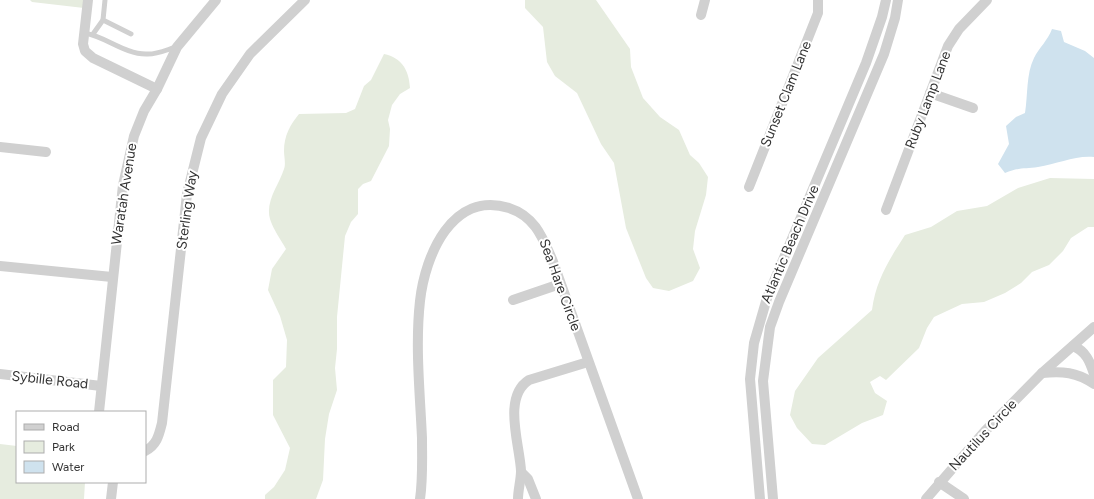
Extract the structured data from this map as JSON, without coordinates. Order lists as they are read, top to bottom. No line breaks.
{"streets":{"street":["Sunset Clam Lane","Ruby Lamp Lane","Waratah Avenue","Sterling Way","Atlantic Beach Drive","Sea Hare Circle","Sybille Road","Nautilus Circle"]},"crossings":[["Waratah Avenue","Sybille Road"]],"legend":["Road","Park","Water"]}
